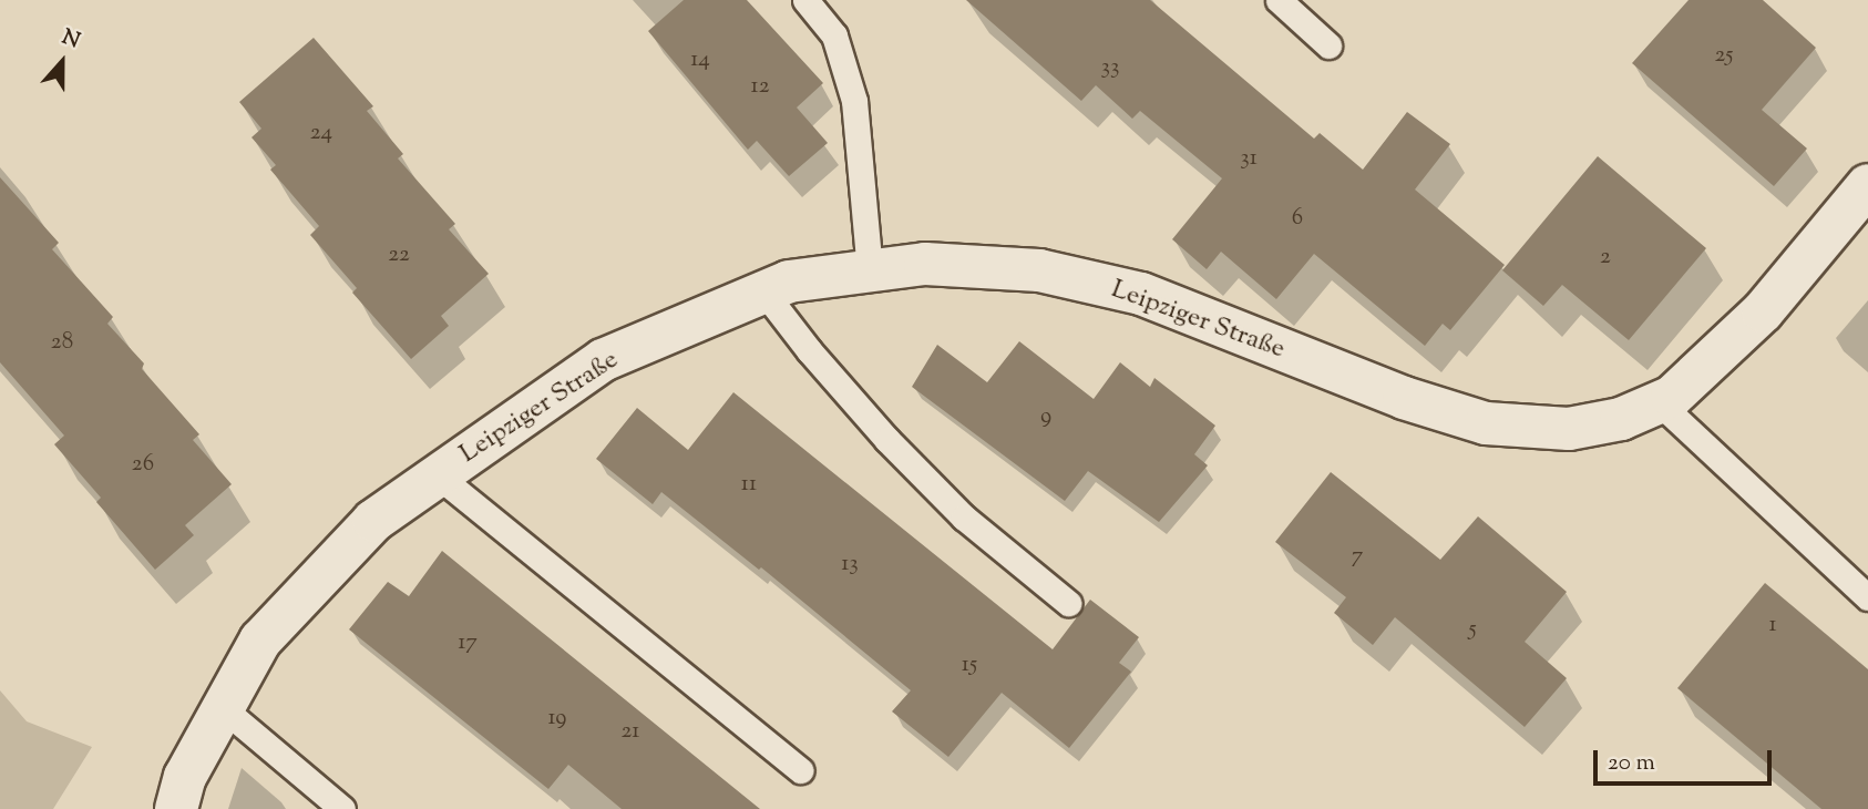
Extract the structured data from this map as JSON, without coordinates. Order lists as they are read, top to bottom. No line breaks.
{"streets":{"street":["Leipziger Straße"]},"house_numbers":["25","14","33","12","24","31","6","22","2","28","9","26","11","7","13","1","5","17","15","19","21"],"scale_bar":"20 m","north":"top"}
